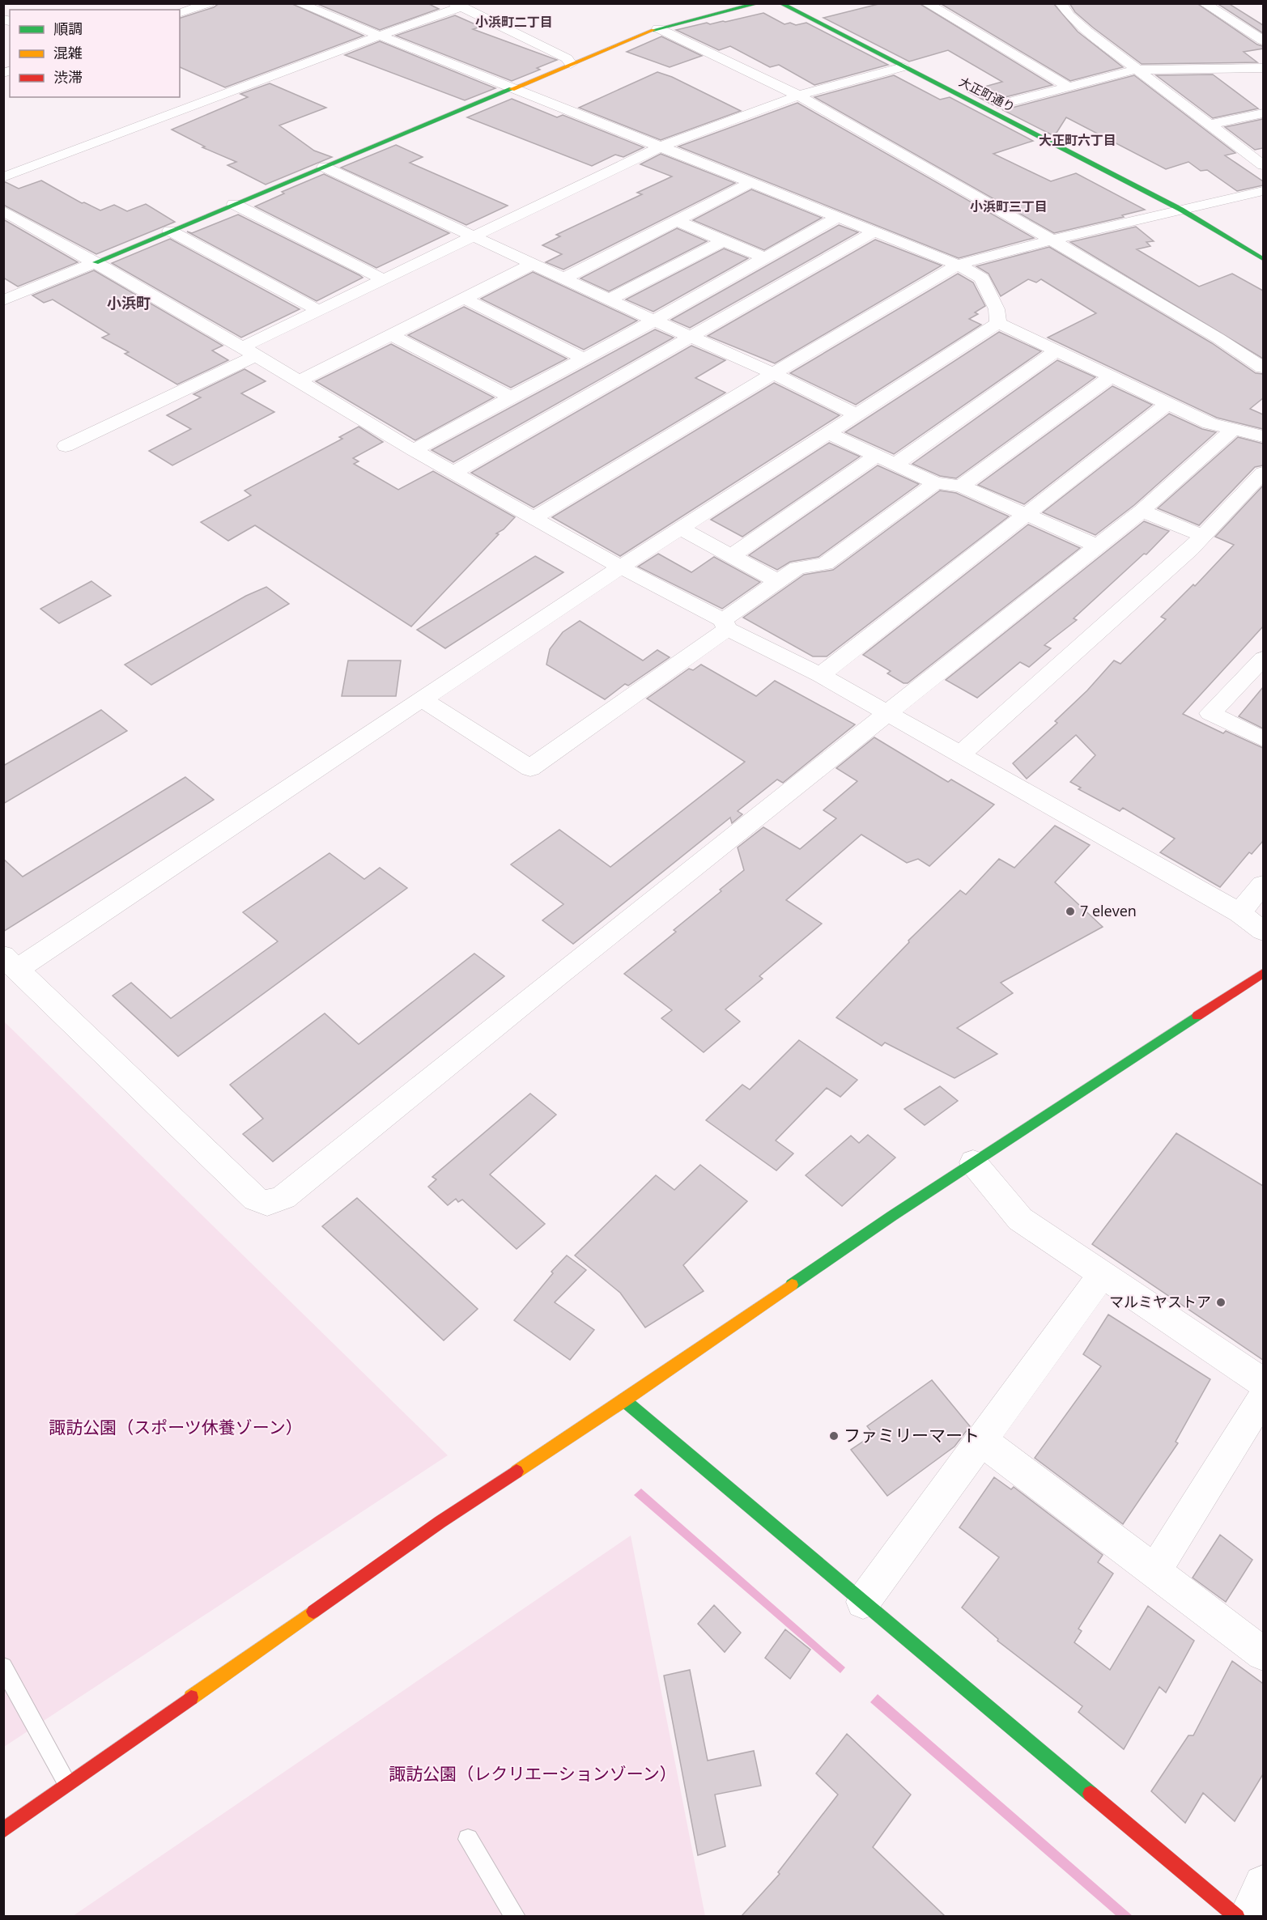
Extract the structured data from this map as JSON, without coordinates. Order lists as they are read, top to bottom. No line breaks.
{"streets":{"main road":["大正町通り"]},"districts":["小浜町二丁目","大正町六丁目","小浜町三丁目","小浜町"],"parks":["諏訪公園（スポーツ休養ゾーン）","諏訪公園（レクリエーションゾーン）"],"places":["7 eleven","マルミヤストア","ファミリーマート"],"legend":["順調","混雑","渋滞"]}
